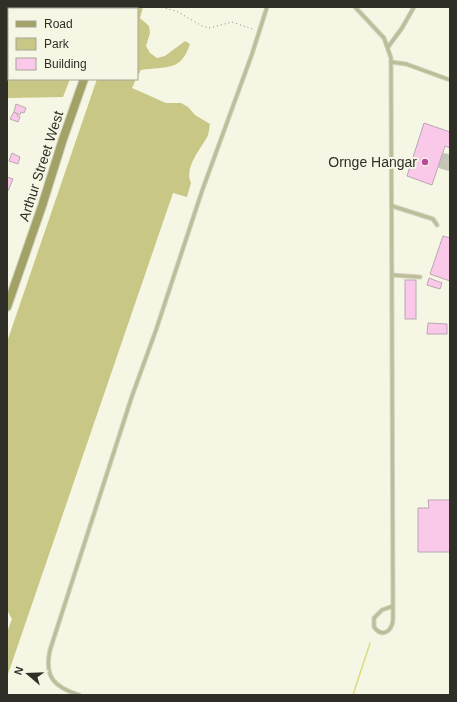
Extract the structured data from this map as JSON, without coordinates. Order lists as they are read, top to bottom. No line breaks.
{"streets":{"main road":["Arthur Street West"]},"places":["Ornge Hangar"],"legend":["Road","Park","Building"],"north":"left"}
